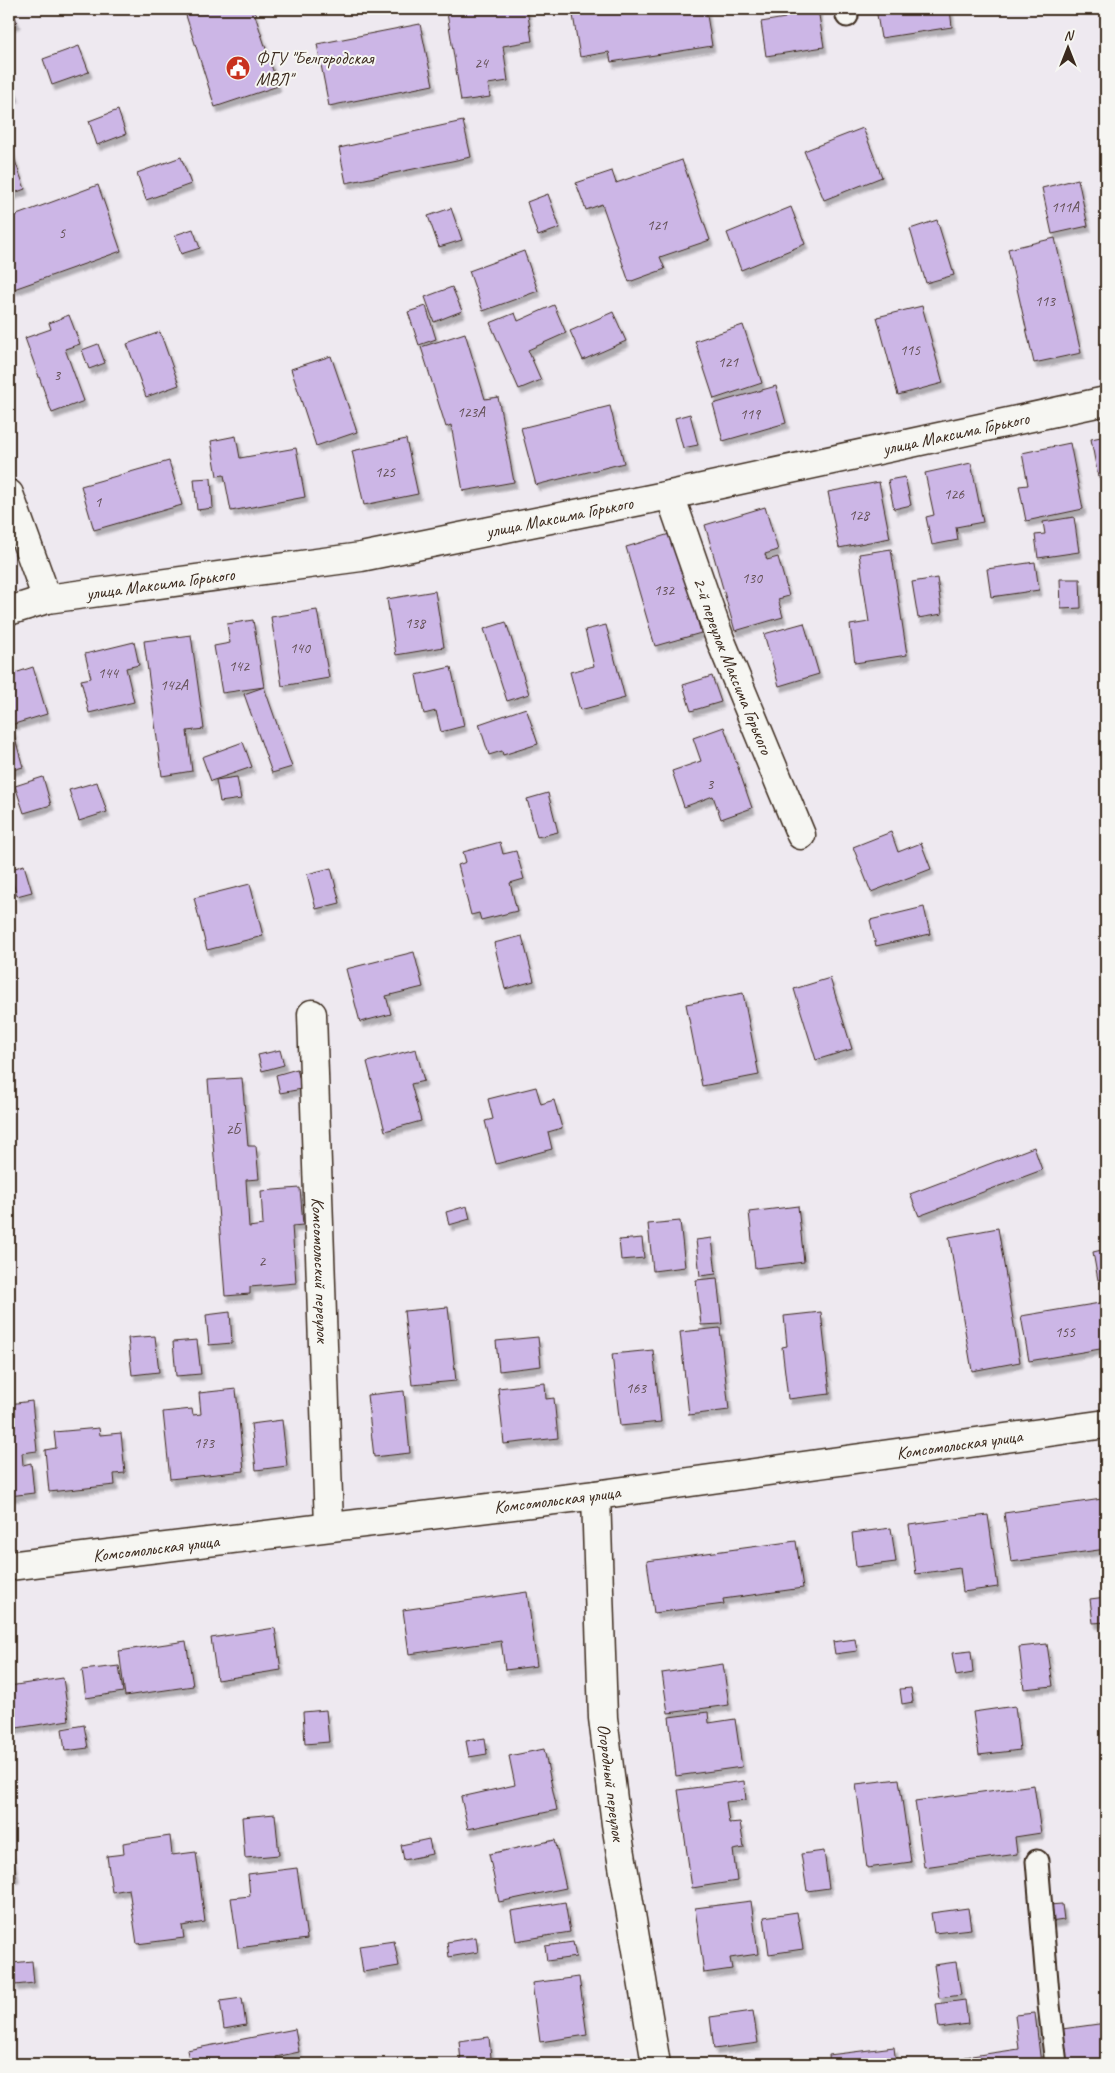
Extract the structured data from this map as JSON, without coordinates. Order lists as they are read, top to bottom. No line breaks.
{"streets":{"street":["улица Максима Горького","2-й переулок Максима Горького","Комсомольский переулок","Комсомольская улица","Огородный переулок"]},"crossings":[["улица Максима Горького","2-й переулок Максима Горького"],["Комсомольский переулок","Комсомольская улица"],["Комсомольская улица","Огородный переулок"]],"places":{"public building":["ФГУ \"Белгородская МВЛ\""]},"house_numbers":["24","111А","121","5","113","115","121","3","123А","119","125","126","1","128","130","132","138","140","142","144","142А","3","2Б","2","155","163","173"],"north":"top"}
